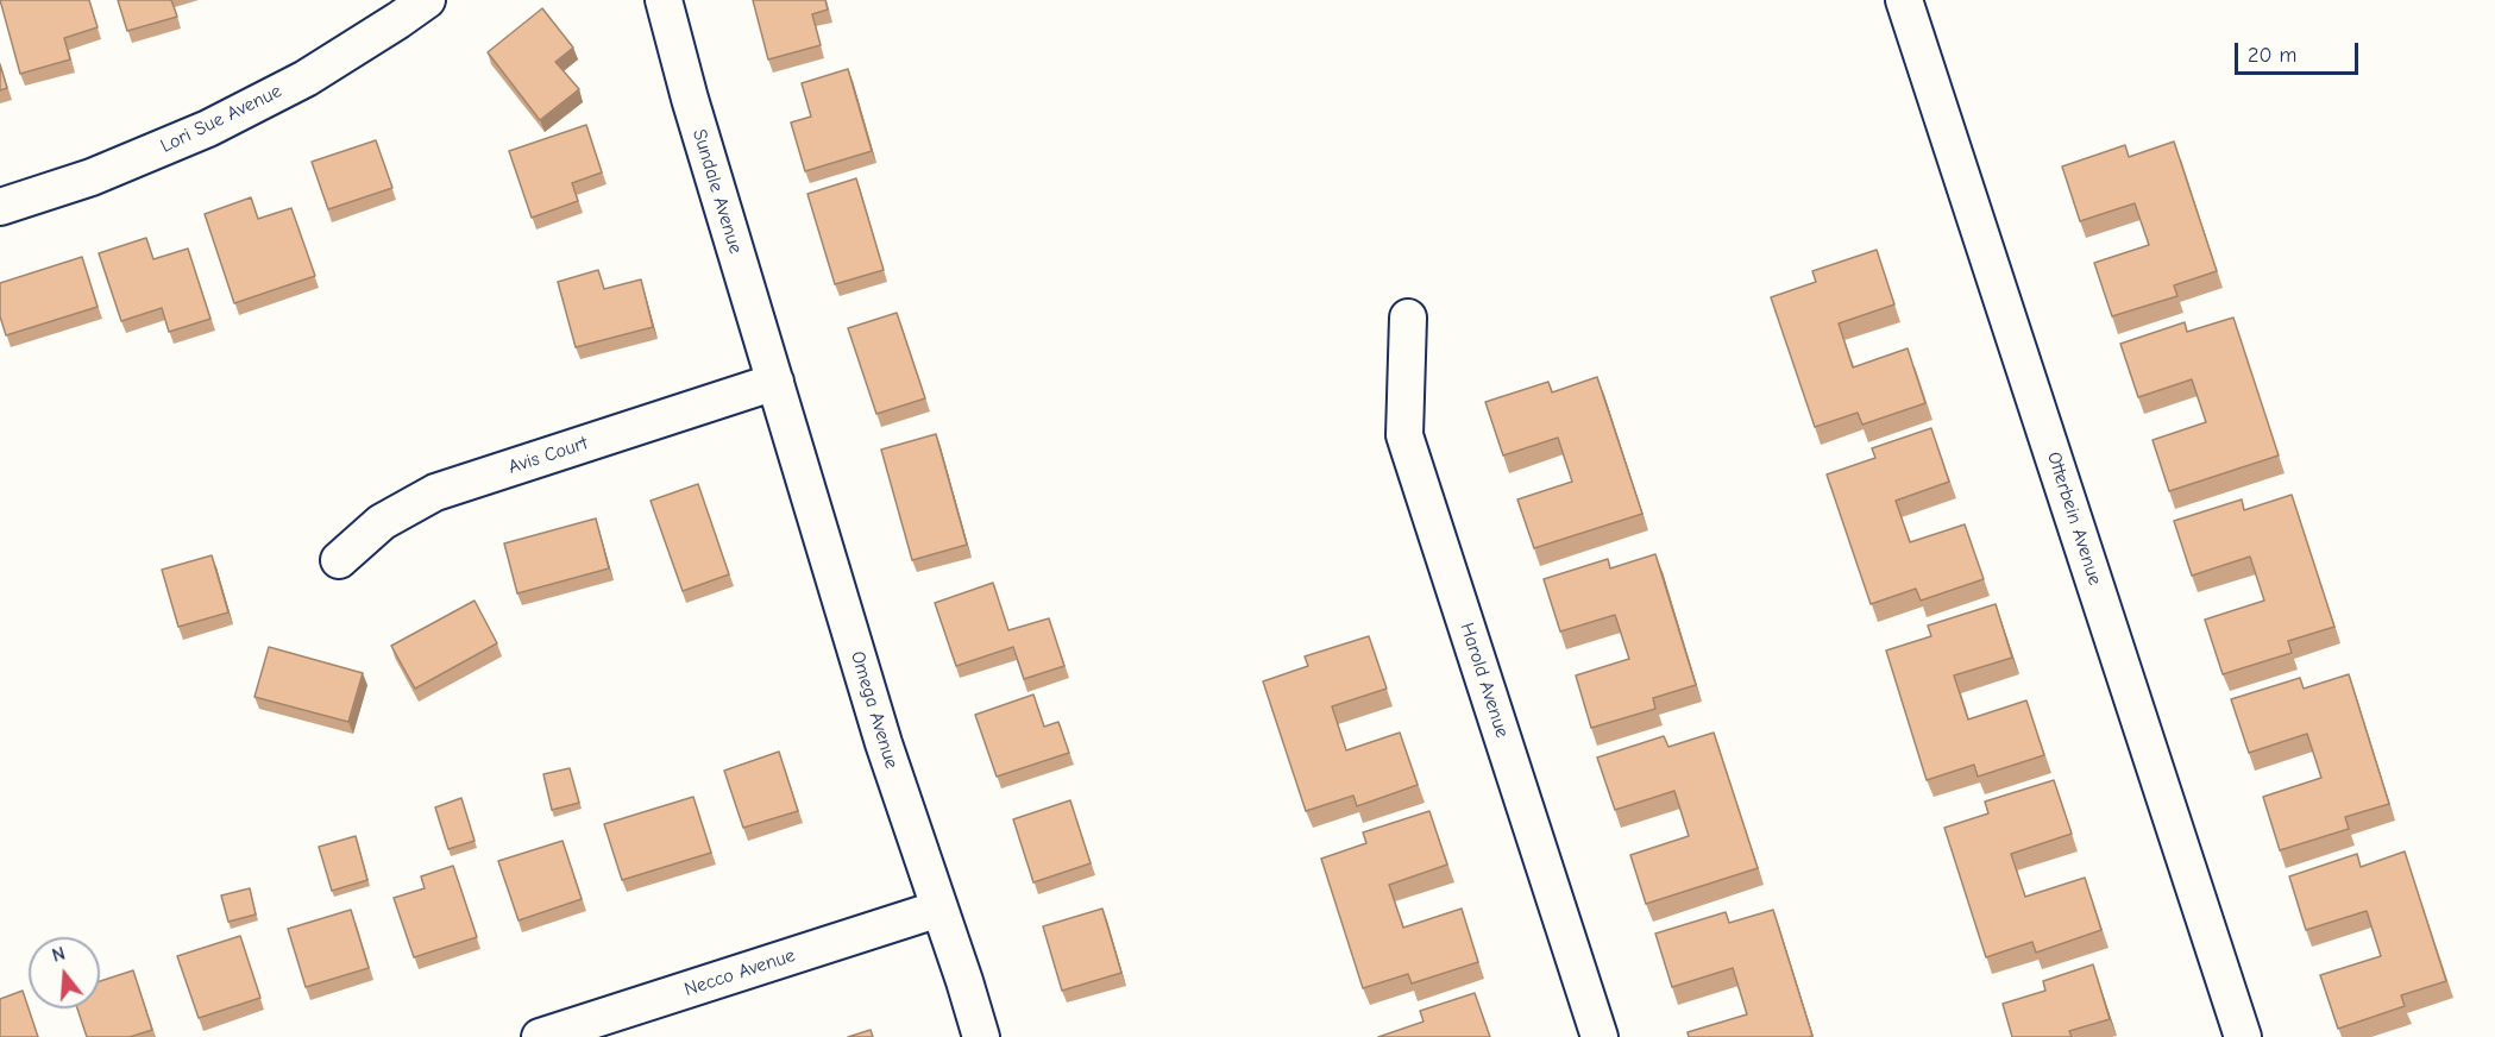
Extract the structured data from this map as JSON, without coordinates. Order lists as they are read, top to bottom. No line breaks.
{"streets":{"street":["Lori Sue Avenue","Sundale Avenue","Avis Court","Otterbein Avenue","Harold Avenue","Omega Avenue","Necco Avenue"]},"crossings":[["Sundale Avenue","Avis Court"],["Sundale Avenue","Omega Avenue"],["Avis Court","Omega Avenue"],["Omega Avenue","Necco Avenue"]],"scale_bar":"20 m","north":"top"}
